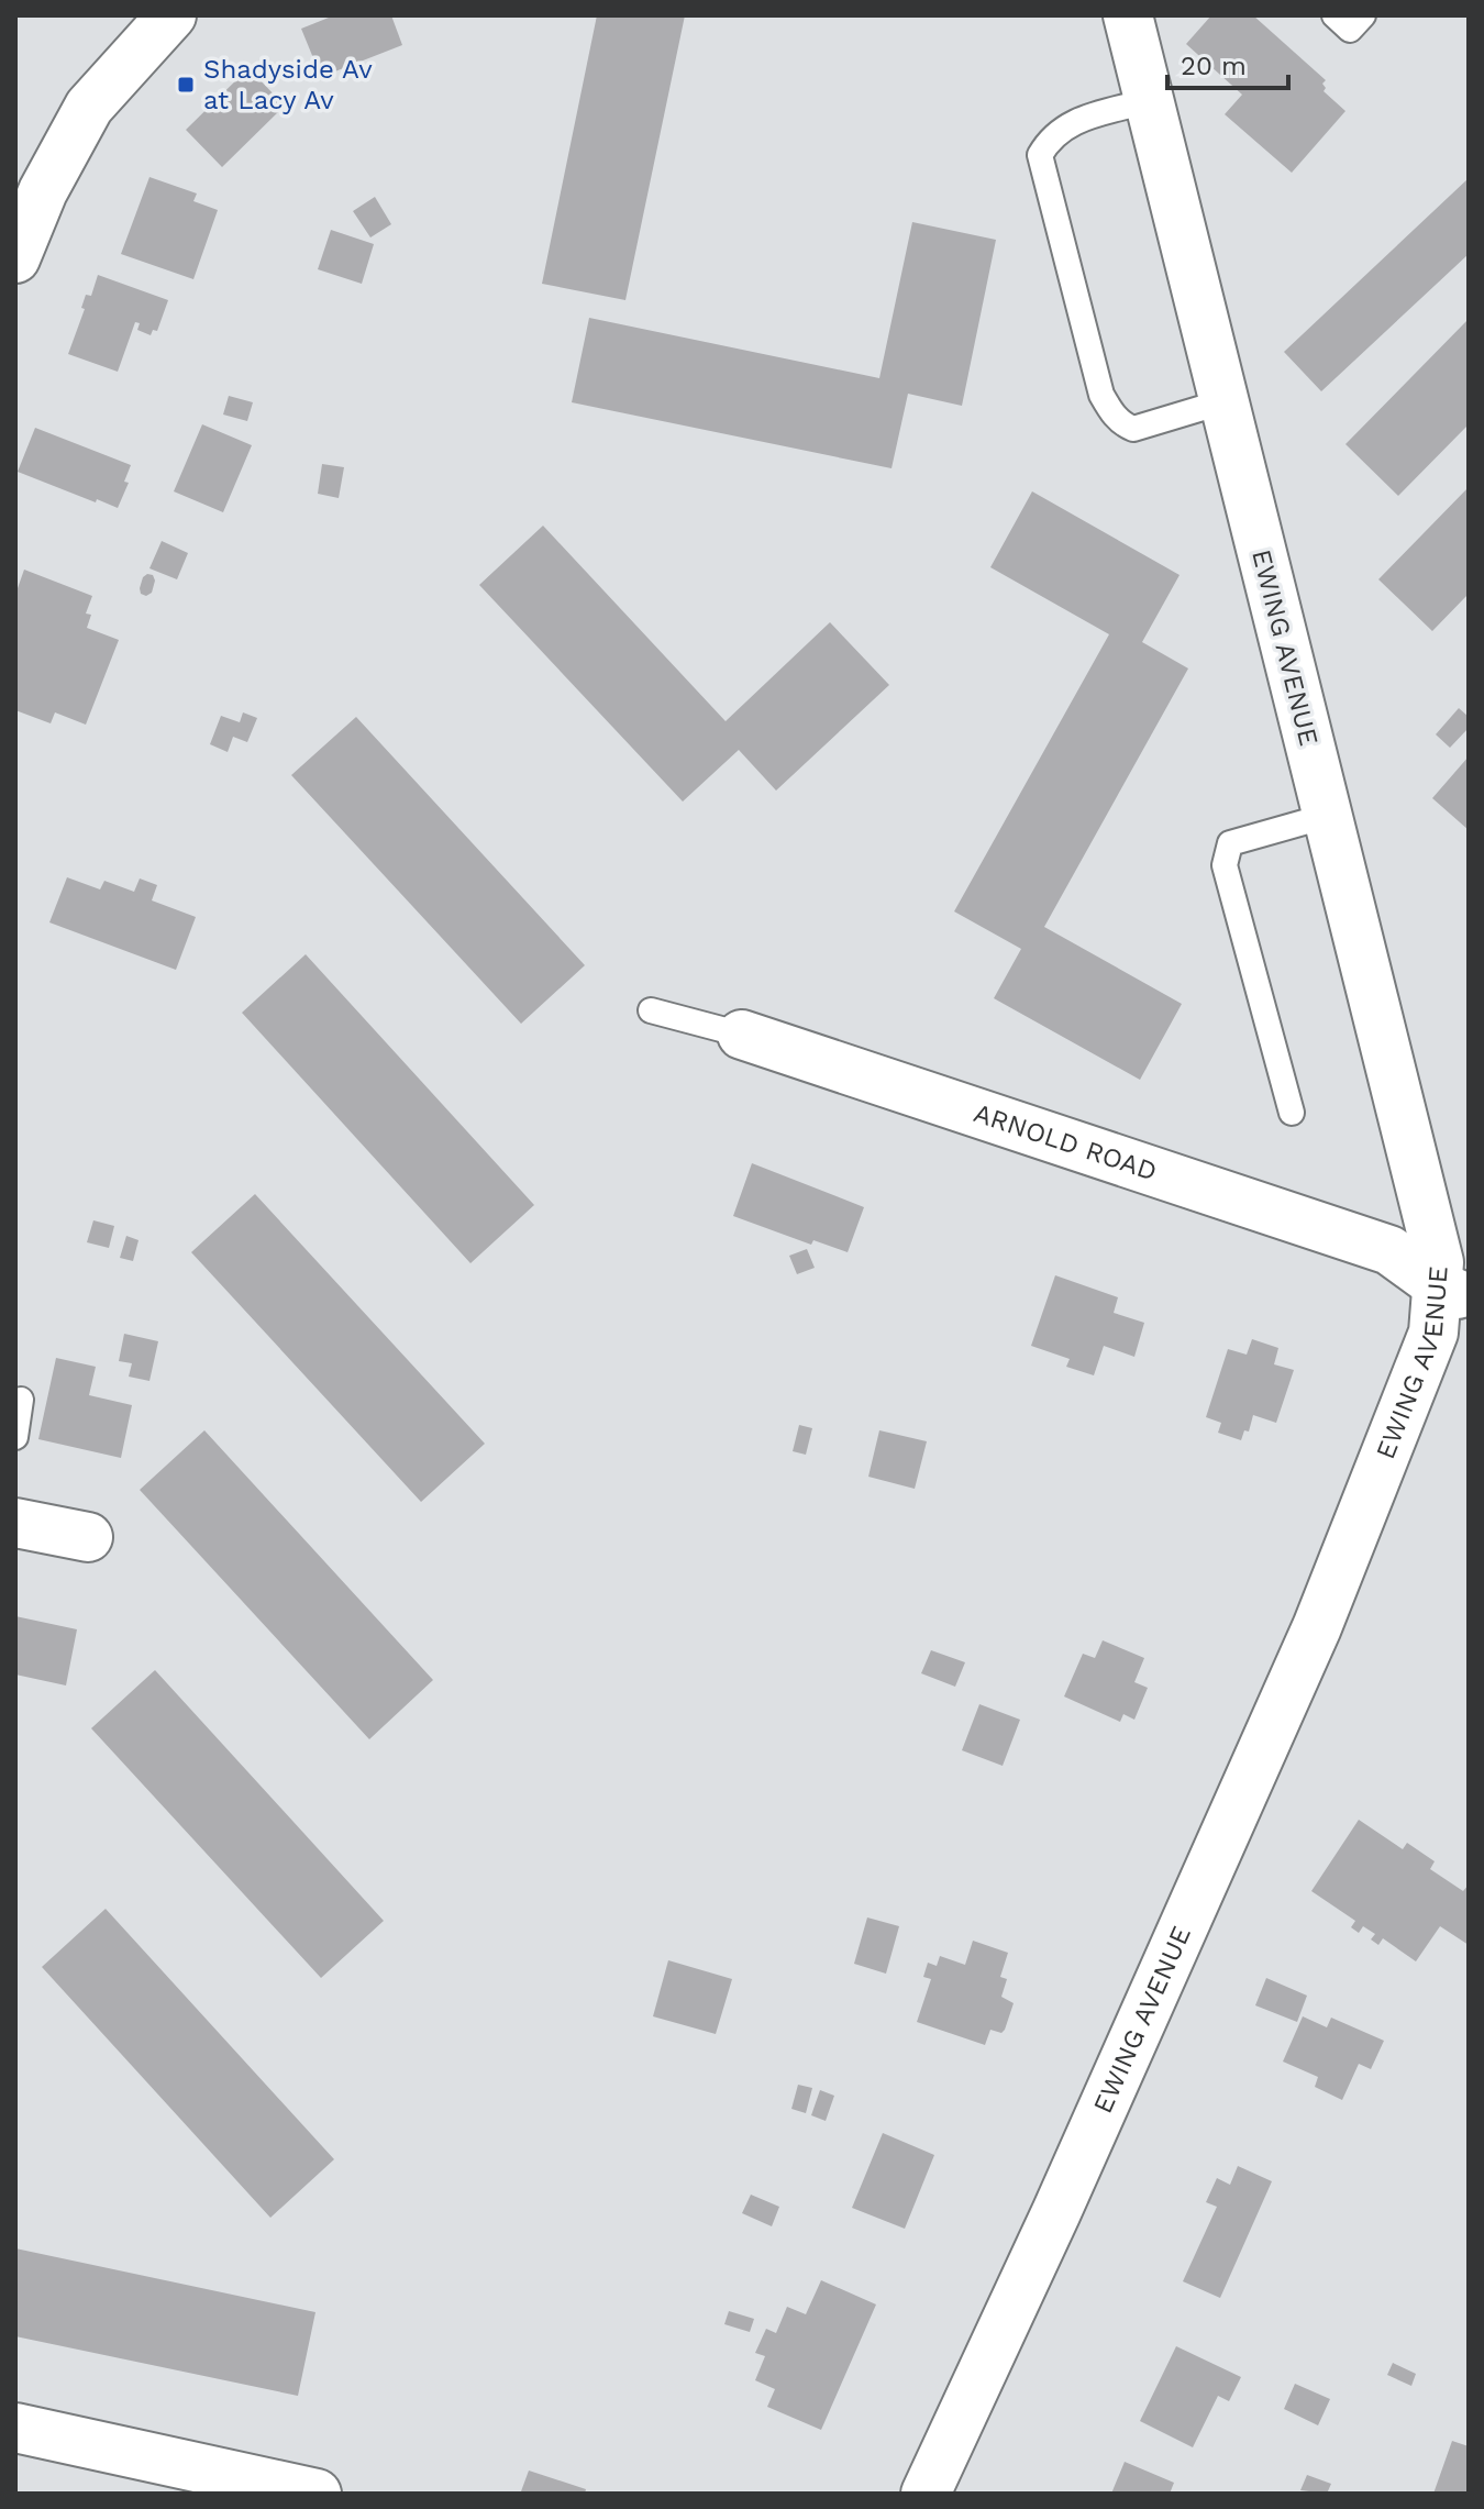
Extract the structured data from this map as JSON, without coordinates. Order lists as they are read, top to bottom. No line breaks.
{"streets":{"street":["EWING AVENUE","ARNOLD ROAD"]},"crossings":[["EWING AVENUE","ARNOLD ROAD"]],"places":{"transit":["Shadyside Av at Lacy Av"]},"scale_bar":"20 m"}
